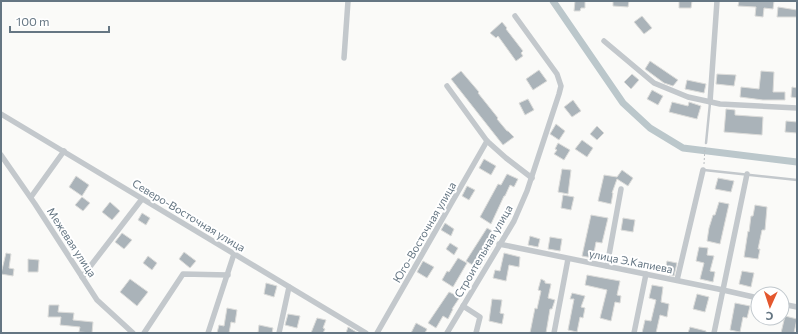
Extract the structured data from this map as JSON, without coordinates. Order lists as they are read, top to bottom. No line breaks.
{"streets":{"street":["Северо-Восточная улица","Юго-Восточная улица","Межевая улица","Строительная улица","улица Э.Капиева"]},"crossings":[["Строительная улица","улица Э.Капиева"]],"scale_bar":"100 m","north":"bottom"}
